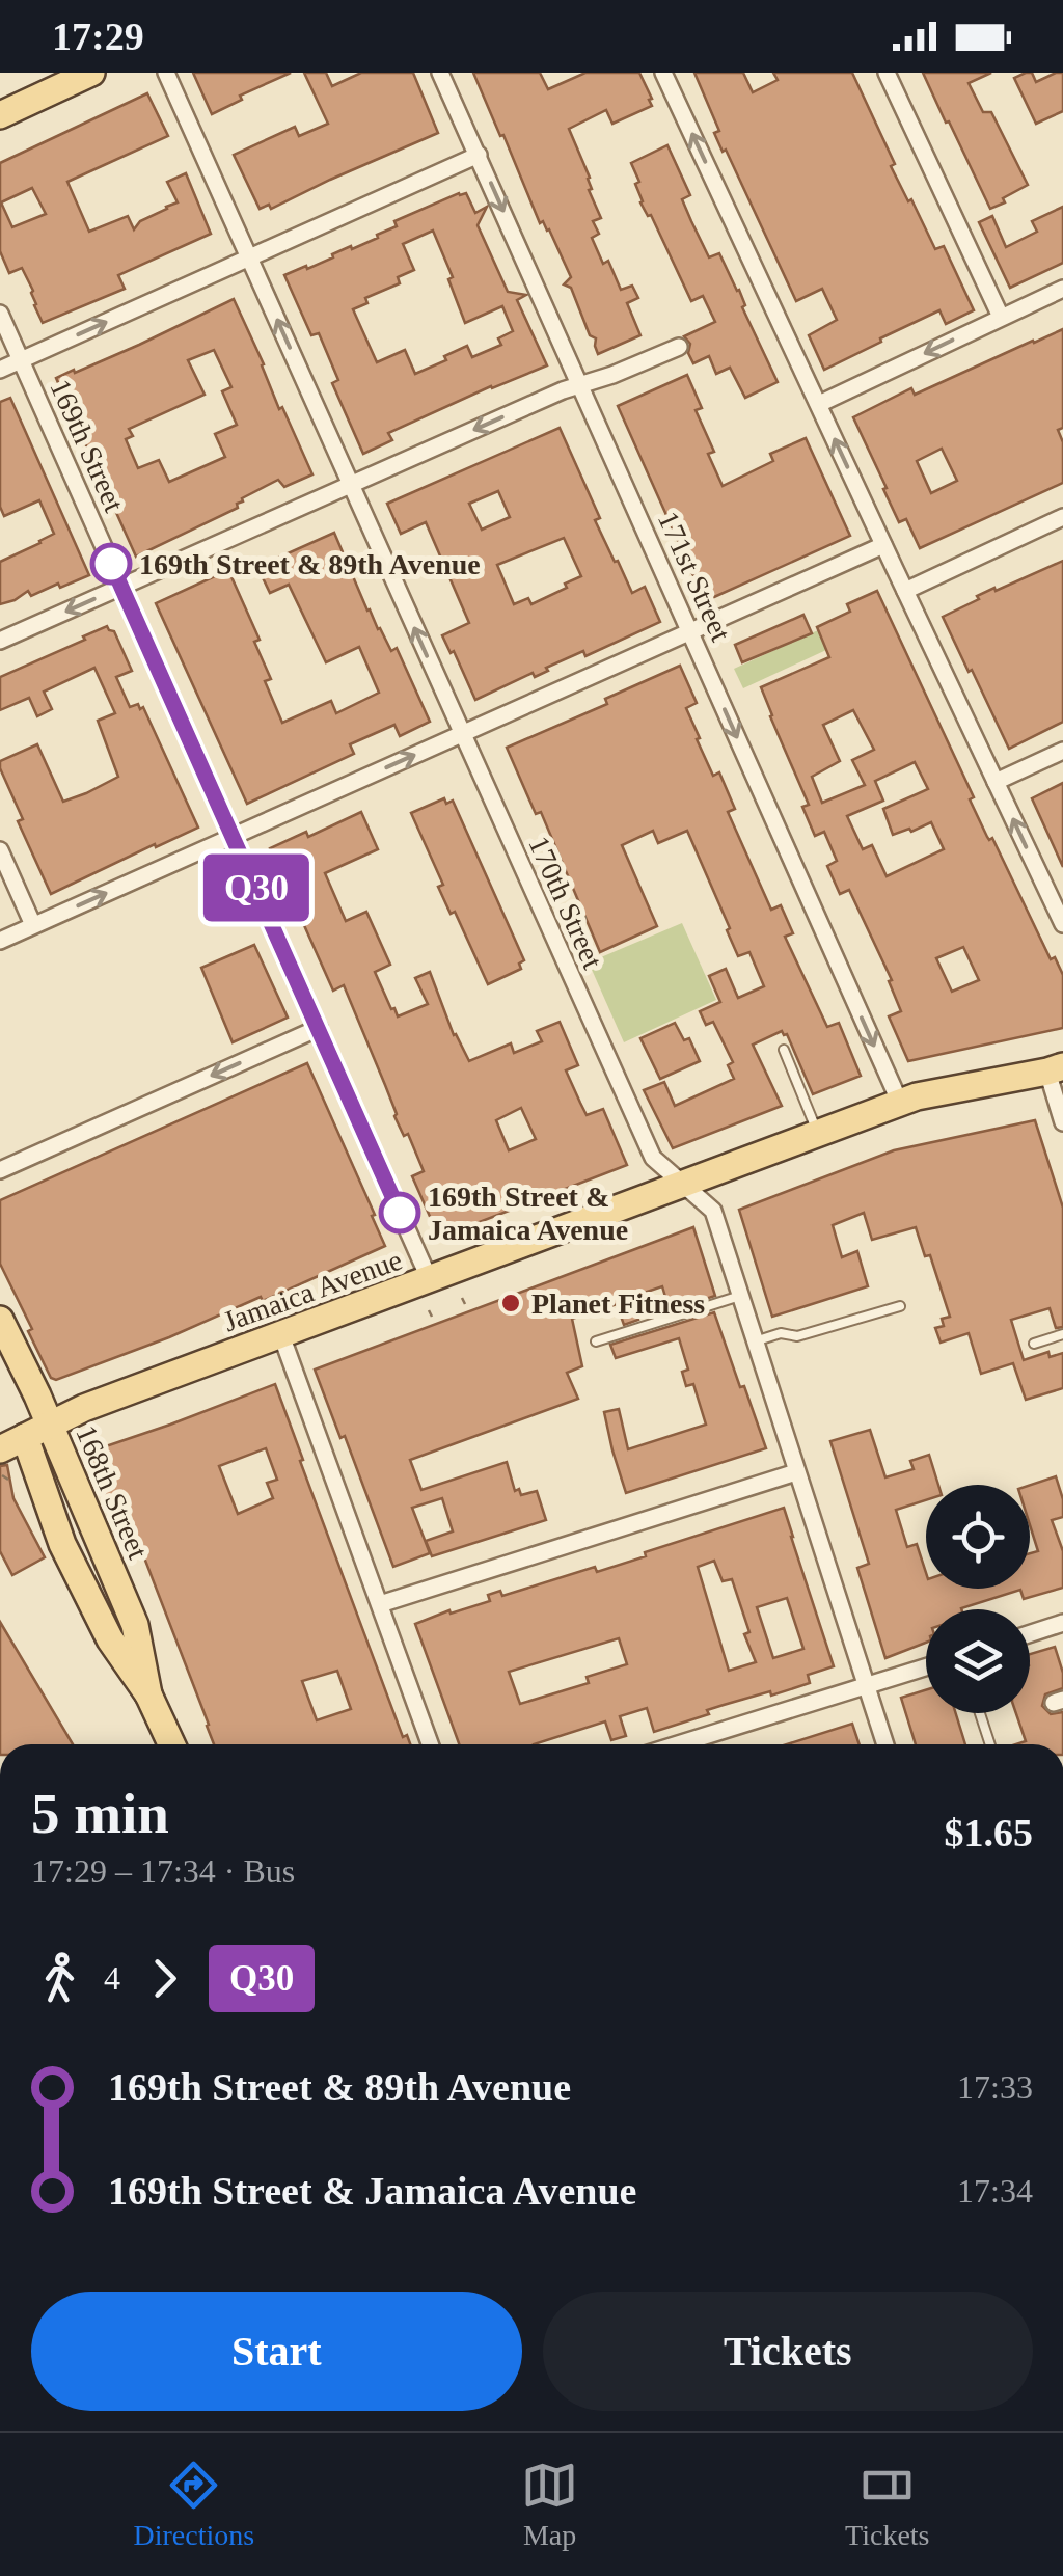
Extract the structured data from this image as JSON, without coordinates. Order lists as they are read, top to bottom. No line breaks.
{"streets":{"main road":["Jamaica Avenue","168th Street"],"street":["169th Street","171st Street","170th Street"]},"crossings":[["169th Street","Jamaica Avenue"],["171st Street","Jamaica Avenue"],["170th Street","Jamaica Avenue"],["Jamaica Avenue","168th Street"]],"one_way":["171st Street"],"places":["169th Street & 89th Avenue","169th Street & Jamaica Avenue","Planet Fitness"],"lines":["bus line Q30"],"page":{"status":"17:29","on_map":"Q30","heading":["5 min","17:29 – 17:34 · Bus","$1.65"],"legs":["4","Q30"],"list":[{"name":"169th Street & 89th Avenue","value":"17:33"},{"name":"169th Street & Jamaica Avenue","value":"17:34"}],"buttons":["Start","Tickets"],"tabs":["Directions","Map","Tickets"]}}
